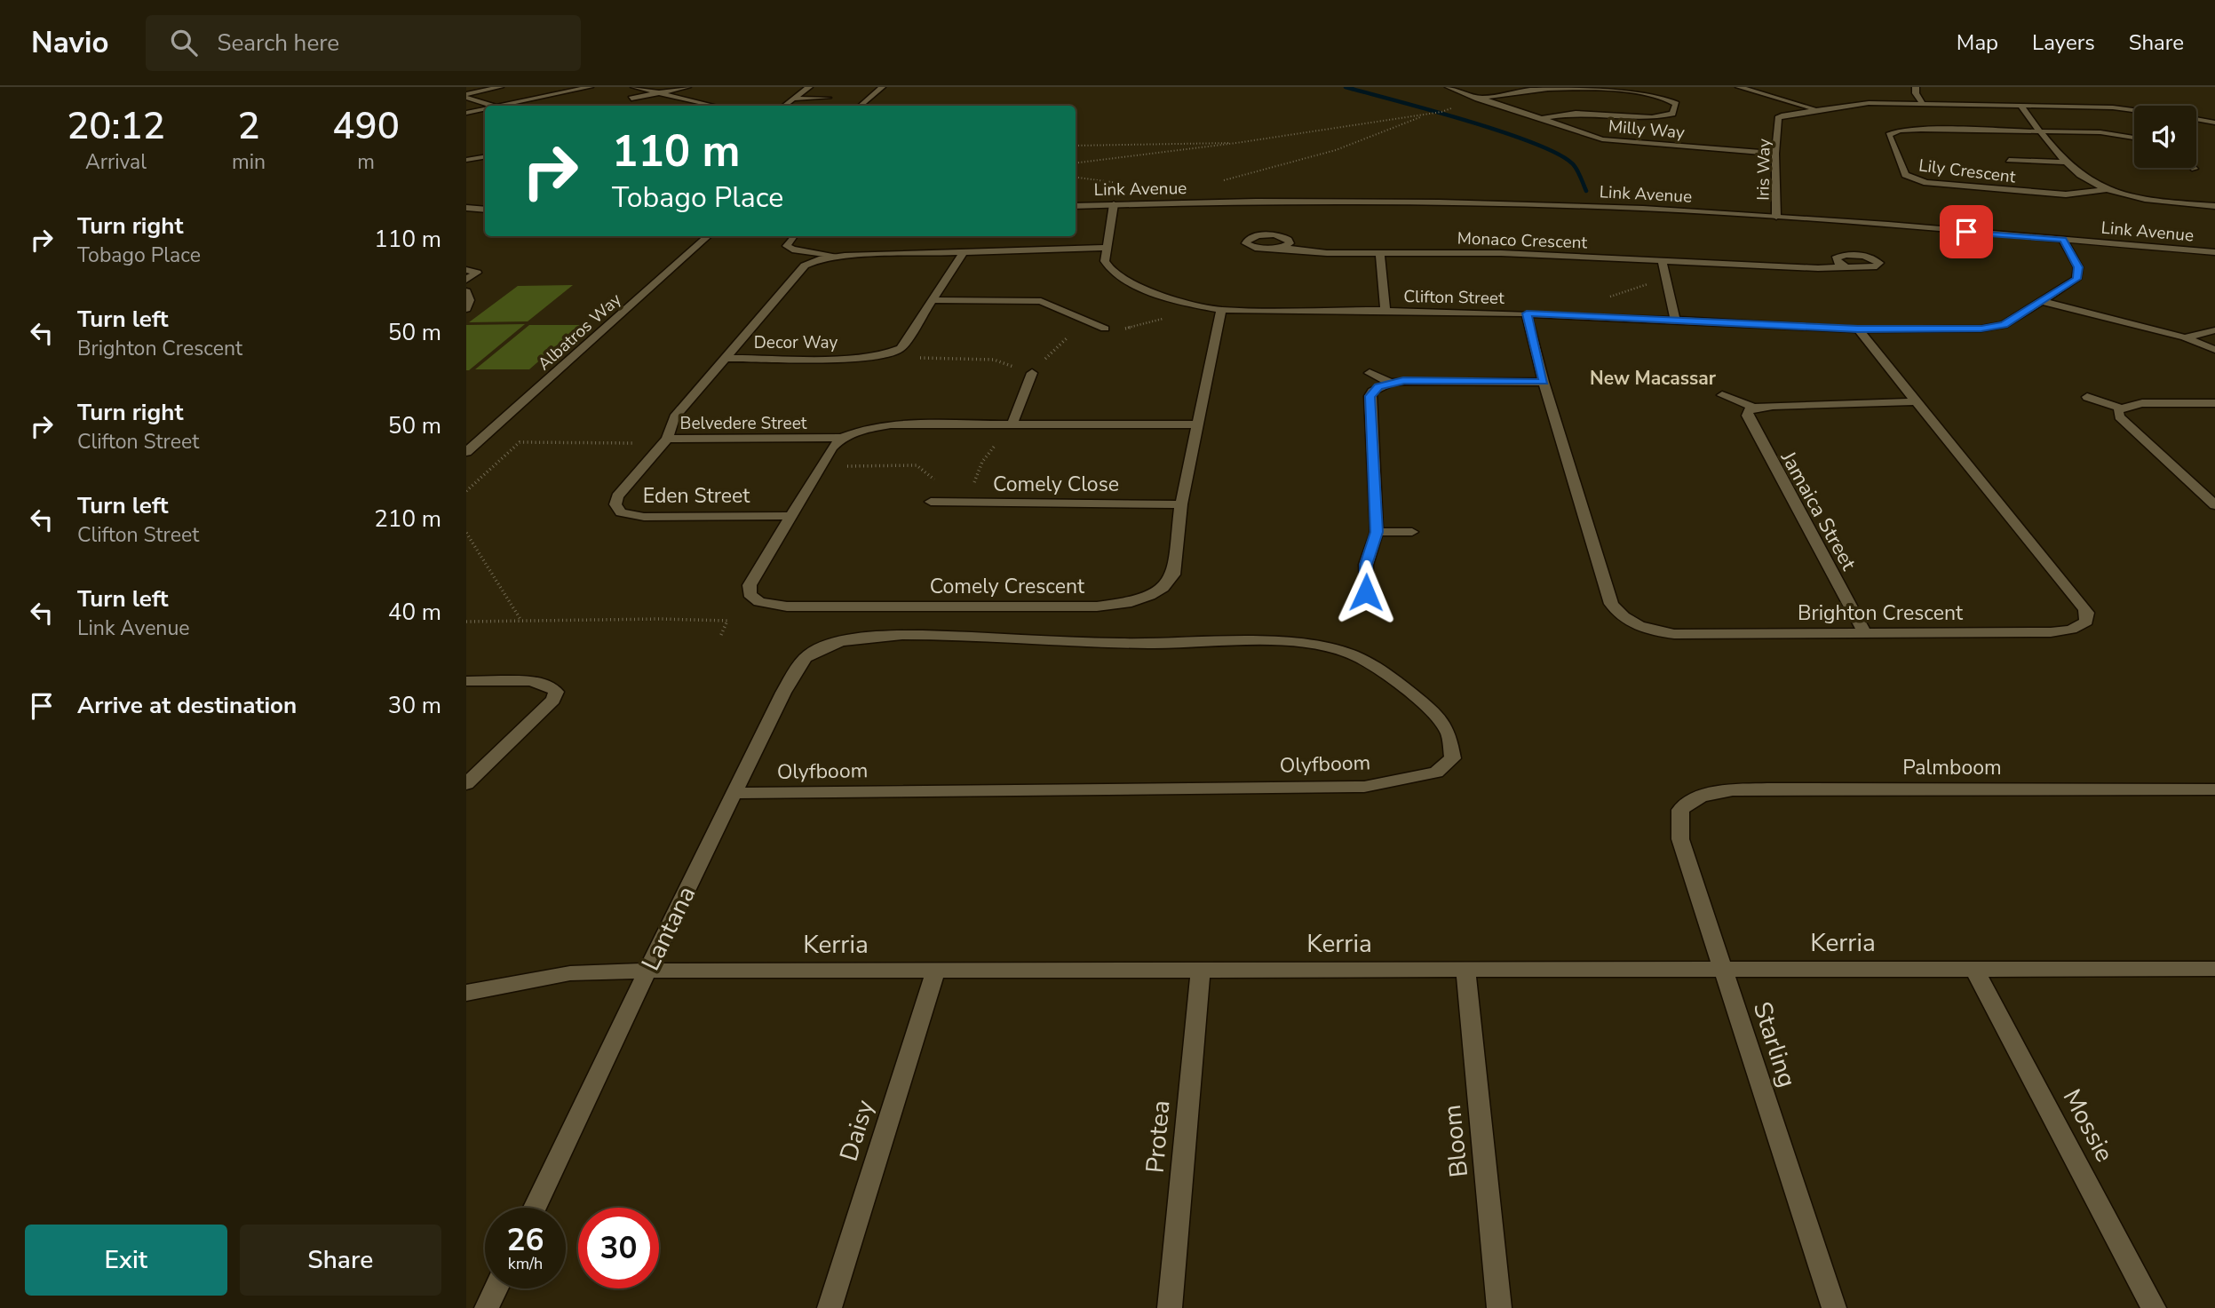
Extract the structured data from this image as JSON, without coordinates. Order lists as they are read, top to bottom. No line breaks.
{"streets":{"street":["Milly Way","Iris Way","Lily Crescent","Link Avenue","Monaco Crescent","Clifton Street","Albatros Way","Decor Way","Belvedere Street","Comely Close","Eden Street","Jamaica Street","Comely Crescent","Brighton Crescent","Olyfboom","Palmboom","Lantana","Kerria","Starling","Mossie","Daisy","Protea","Bloom"]},"crossings":[["Milly Way","Iris Way"],["Iris Way","Link Avenue"],["Link Avenue","Clifton Street"],["Clifton Street","Belvedere Street"],["Clifton Street","Comely Crescent"],["Clifton Street","Brighton Crescent"],["Decor Way","Belvedere Street"],["Belvedere Street","Eden Street"],["Belvedere Street","Comely Crescent"],["Comely Close","Comely Crescent"],["Eden Street","Comely Crescent"],["Jamaica Street","Brighton Crescent"],["Olyfboom","Lantana"],["Palmboom","Starling"],["Lantana","Kerria"],["Kerria","Starling"],["Kerria","Mossie"],["Kerria","Daisy"],["Kerria","Protea"],["Kerria","Bloom"]],"districts":["New Macassar"],"page":{"header":"Navio","search":"Search here","nav":["Map","Layers","Share"],"eta":["20:12","Arrival","2","min","490","m"],"turn":["110 m","Tobago Place"],"list":[{"name":"Turn right","note":"Tobago Place","value":"110 m"},{"name":"Turn left","note":"Brighton Crescent","value":"50 m"},{"name":"Turn right","note":"Clifton Street","value":"50 m"},{"name":"Turn left","note":"Clifton Street","value":"210 m"},{"name":"Turn left","note":"Link Avenue","value":"40 m"},{"name":"Arrive at destination","value":"30 m"}],"speed":"26 km/h","limit":"30","buttons":["Exit","Share"]}}
